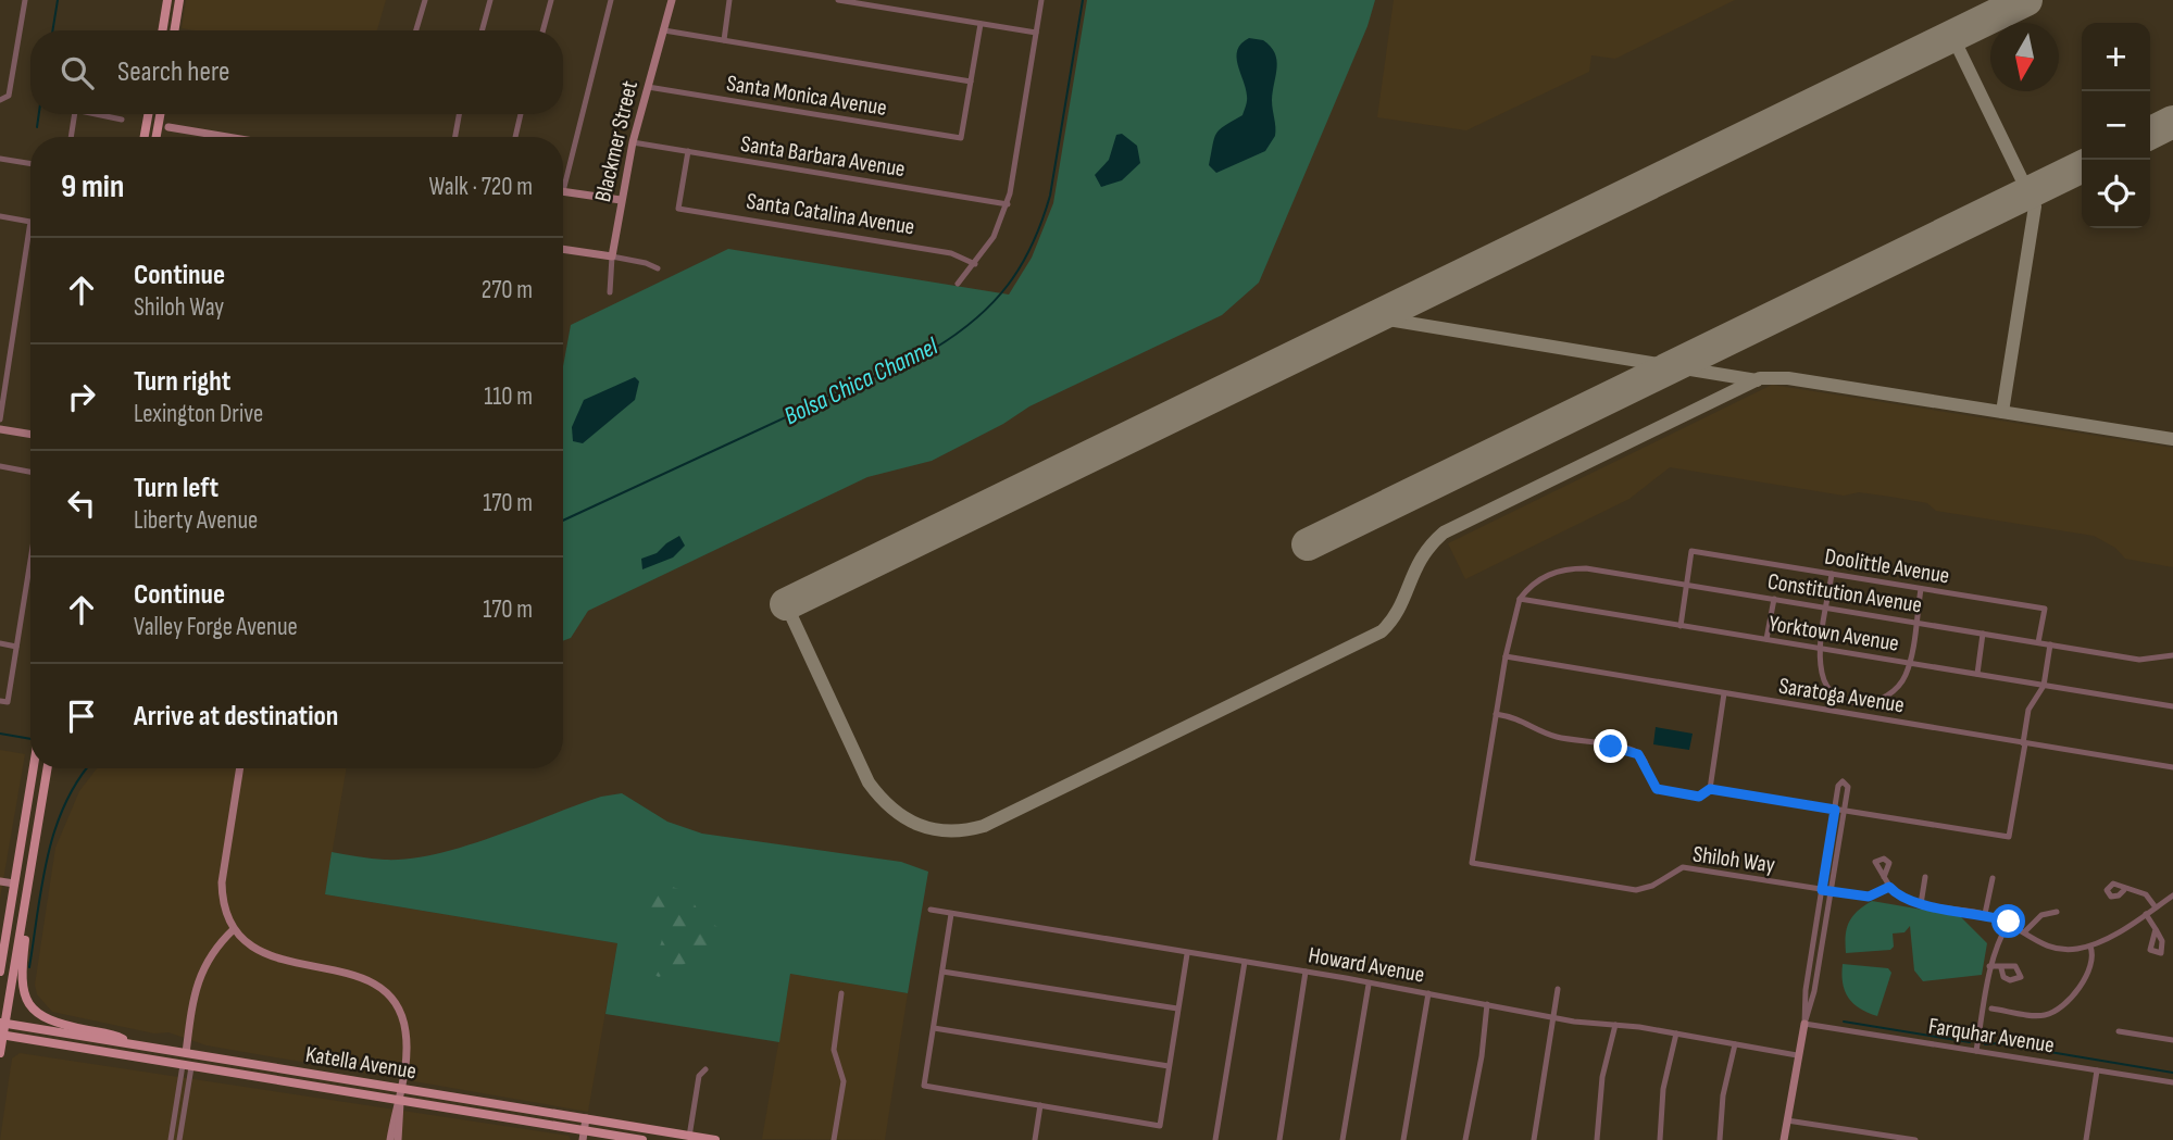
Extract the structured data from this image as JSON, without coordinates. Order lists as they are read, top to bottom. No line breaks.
{"streets":{"main road":["Katella Avenue"],"street":["Santa Monica Avenue","Blackmer Street","Santa Barbara Avenue","Santa Catalina Avenue","Doolittle Avenue","Constitution Avenue","Yorktown Avenue","Saratoga Avenue","Shiloh Way","Howard Avenue","Farquhar Avenue"]},"crossings":[["Santa Monica Avenue","Blackmer Street"],["Blackmer Street","Santa Barbara Avenue"],["Santa Barbara Avenue","Santa Catalina Avenue"],["Doolittle Avenue","Constitution Avenue"],["Constitution Avenue","Yorktown Avenue"],["Constitution Avenue","Shiloh Way"],["Yorktown Avenue","Shiloh Way"],["Saratoga Avenue","Shiloh Way"]],"water":["Bolsa Chica Channel"],"north":"bottom","page":{"map_buttons":["+","−"],"search":"Search here","heading":["9 min","Walk · 720 m"],"list":[["Continue","Shiloh Way","270 m"],["Turn right","Lexington Drive","110 m"],["Turn left","Liberty Avenue","170 m"],["Continue","Valley Forge Avenue","170 m"],"Arrive at destination"]}}
